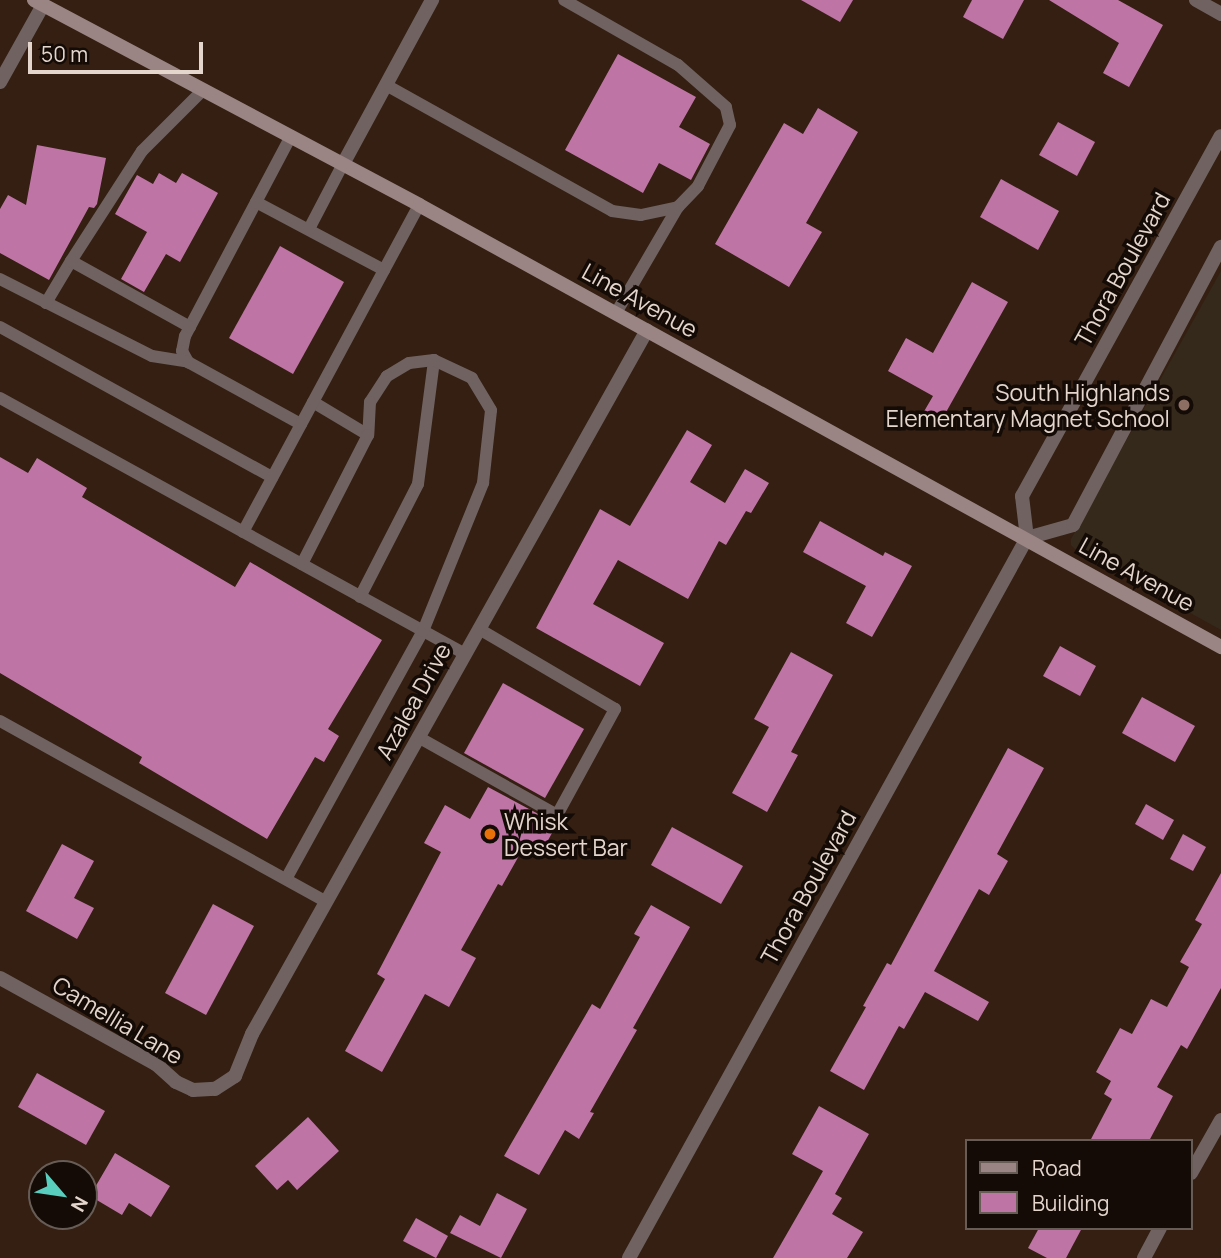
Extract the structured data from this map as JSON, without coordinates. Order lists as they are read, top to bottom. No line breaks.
{"streets":{"main road":["Line Avenue"],"street":["Thora Boulevard","Azalea Drive","Camellia Lane"]},"crossings":[["Thora Boulevard","Line Avenue"],["Line Avenue","Azalea Drive"],["Azalea Drive","Camellia Lane"]],"places":["South Highlands Elementary Magnet School","Whisk Dessert Bar"],"legend":["Road","Building"],"scale_bar":"50 m","north":"bottom right"}
